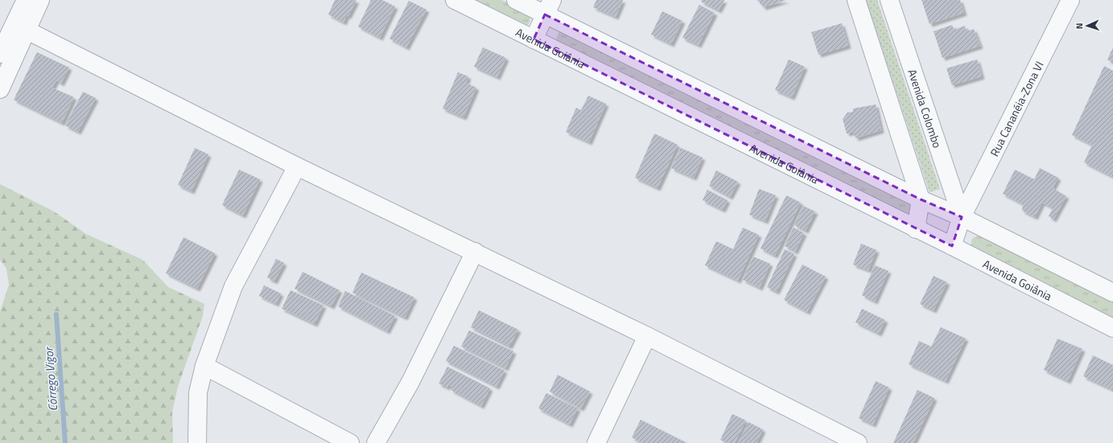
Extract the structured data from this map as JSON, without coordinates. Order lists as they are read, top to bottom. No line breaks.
{"streets":{"street":["Avenida Goiânia","Avenida Colombo","Rua Cananéia-Zona VI"]},"crossings":[["Avenida Goiânia","Rua Cananéia-Zona VI"],["Avenida Colombo","Rua Cananéia-Zona VI"]],"water":["Córrego Vigor"],"north":"left"}
